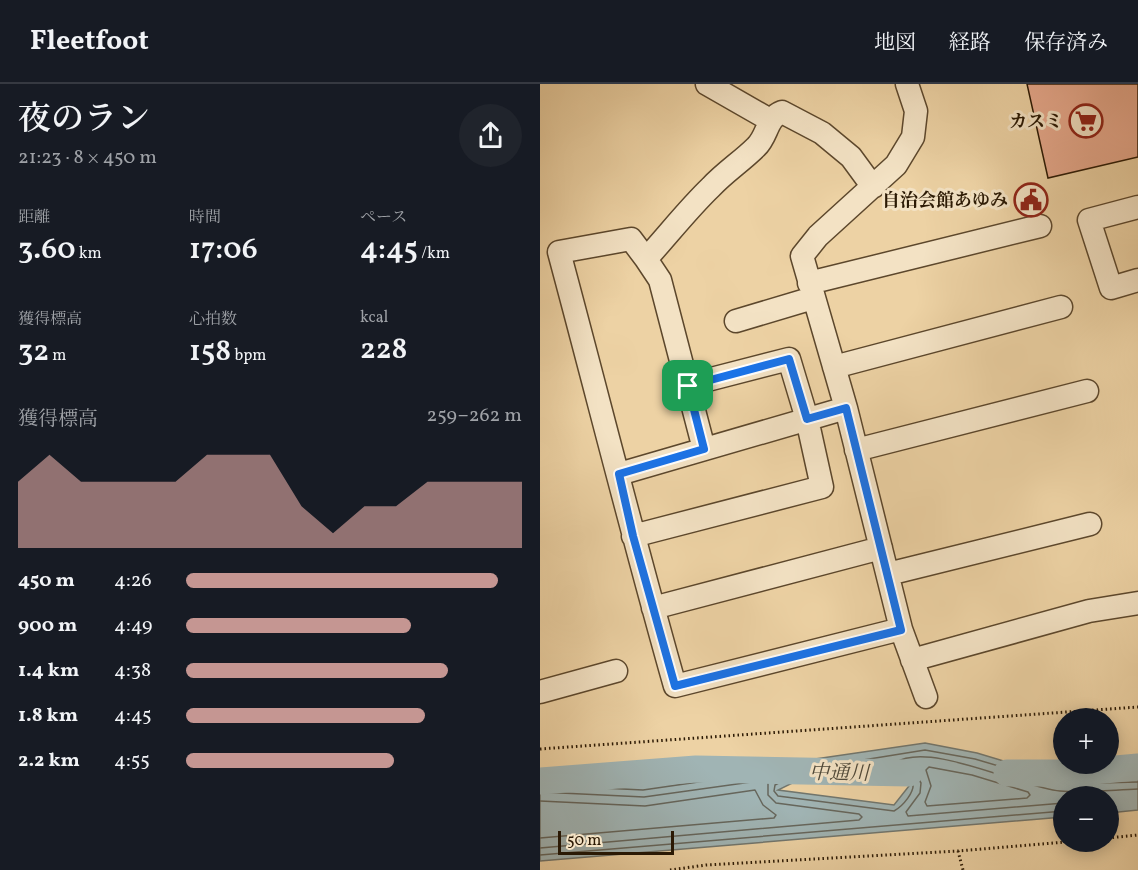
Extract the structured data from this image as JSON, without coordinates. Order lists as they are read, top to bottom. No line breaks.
{"water":["中通川"],"places":{"supermarket":["カスミ"],"public building":["自治会館あゆみ"]},"scale_bar":"50 m","page":{"header":"Fleetfoot","nav":["地図","経路","保存済み"],"heading":["夜のラン","21:23 · 8 × 450 m"],"stats":[["距離","3.60 km"],["時間","17:06"],["ペース","4:45 /km"],["獲得標高","32 m"],["心拍数","158 bpm"],["kcal","228"]],"chart":["獲得標高","259–262 m"],"list":[{"name":"450 m","note":"4:26"},{"name":"900 m","note":"4:49"},{"name":"1.4 km","note":"4:38"},{"name":"1.8 km","note":"4:45"},{"name":"2.2 km","note":"4:55"}],"map_buttons":["+","−"],"scale":"50 m"}}
